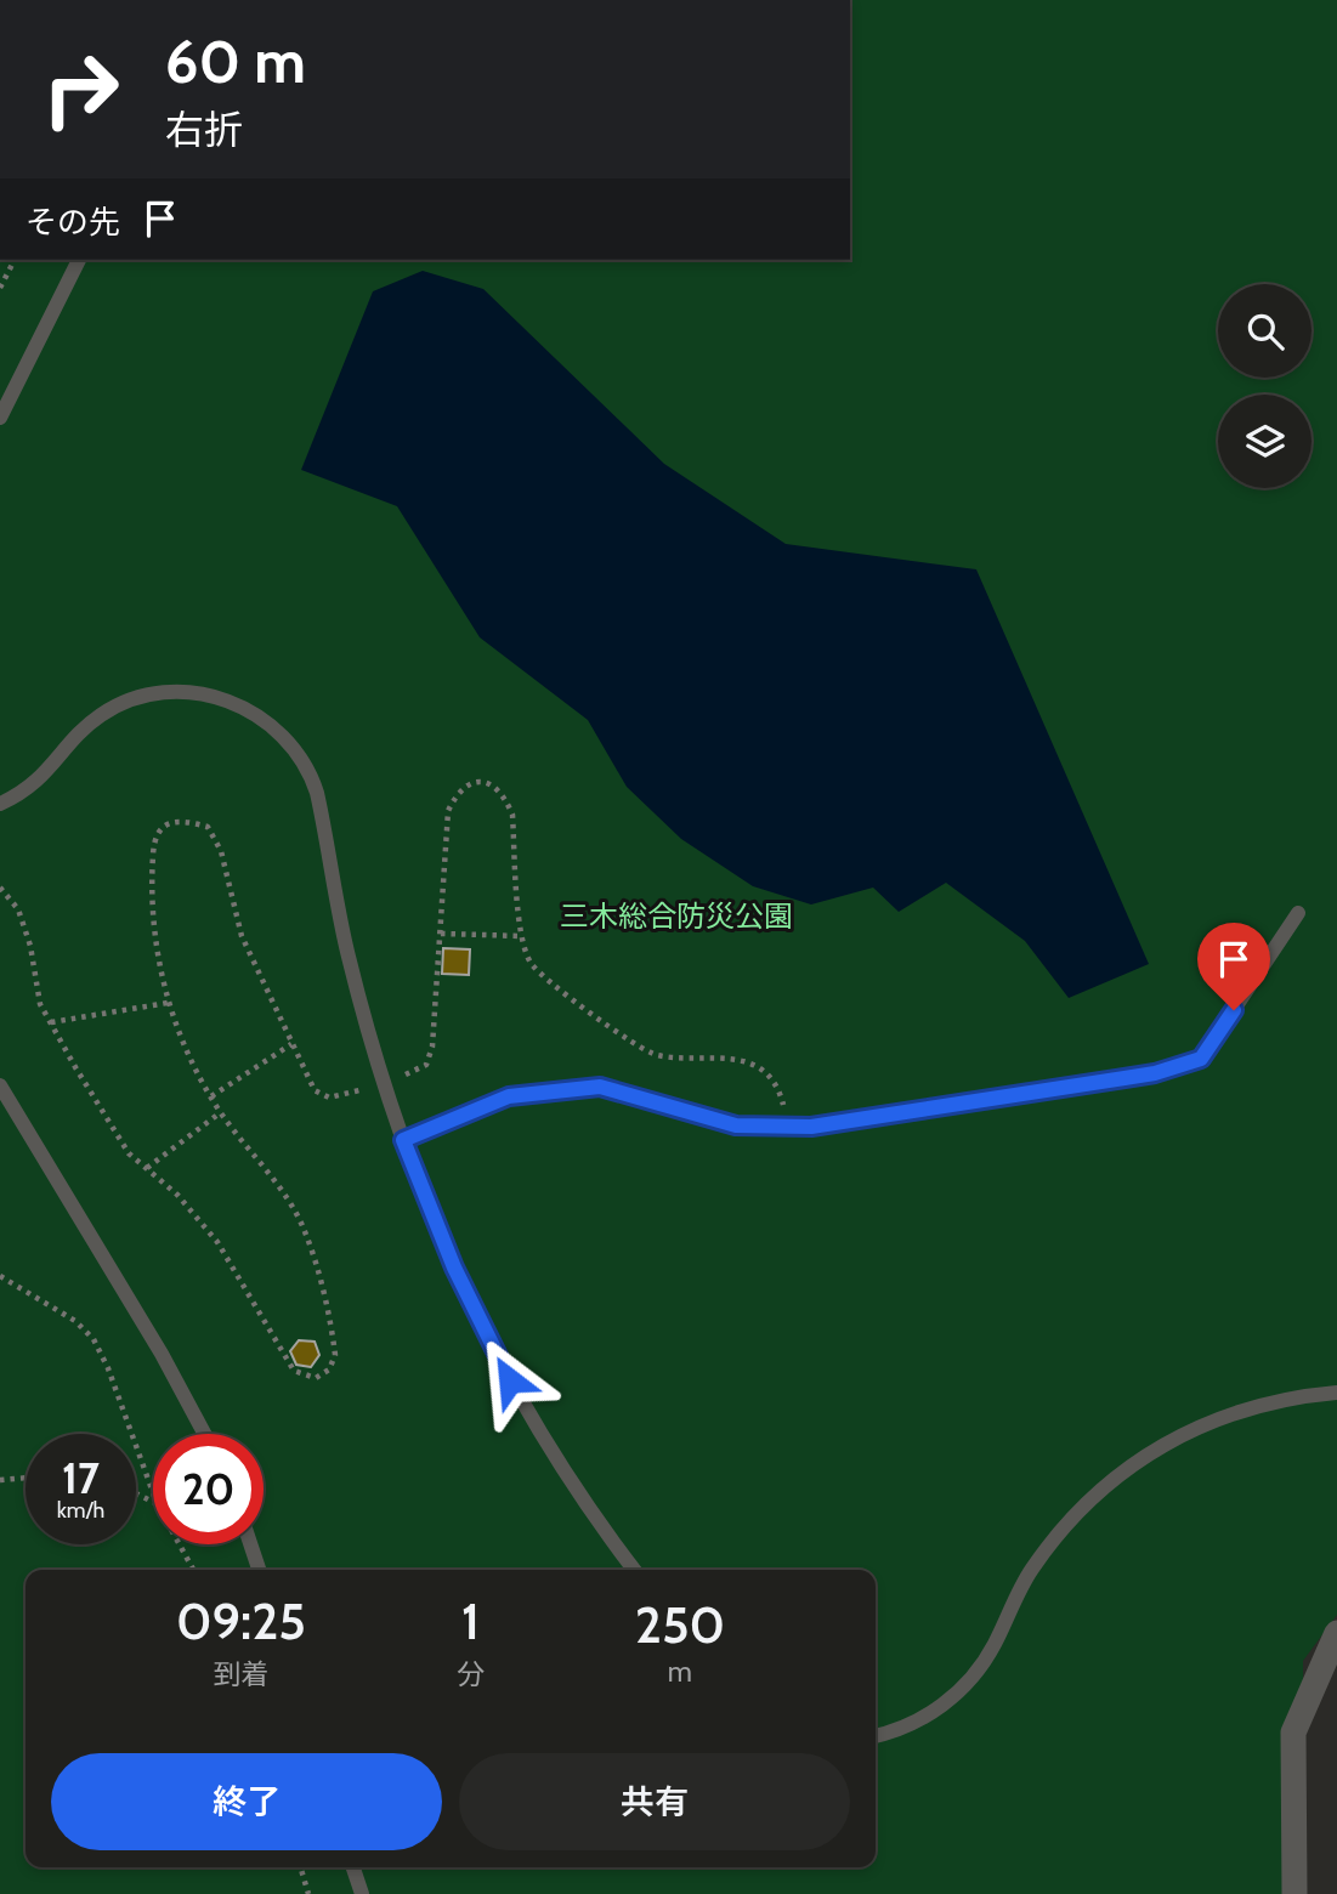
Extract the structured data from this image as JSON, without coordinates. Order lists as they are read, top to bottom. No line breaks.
{"parks":["三木総合防災公園"],"page":{"turn":["60 m","右折"],"then":"その先","speed":"17 km/h","limit":"20","eta":["09:25","到着","1","分","250","m"],"buttons":["終了","共有"]}}
